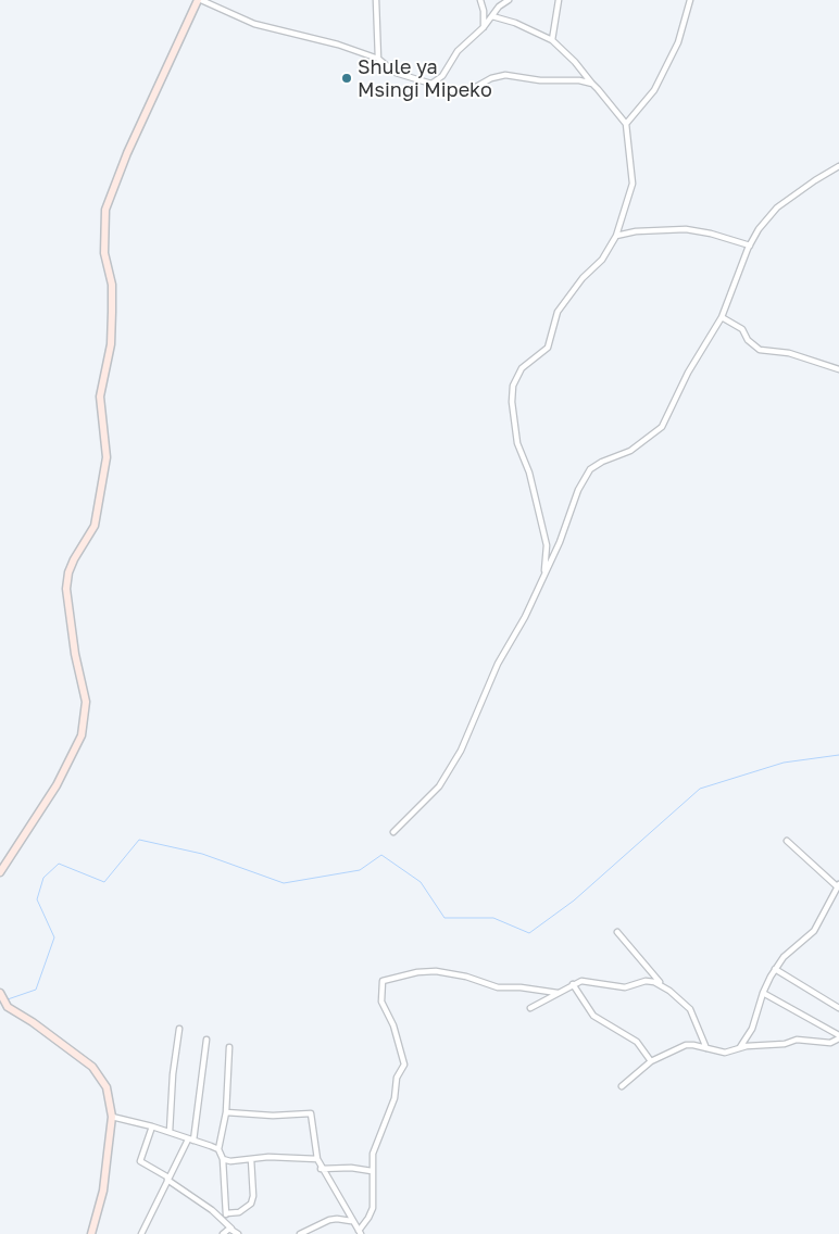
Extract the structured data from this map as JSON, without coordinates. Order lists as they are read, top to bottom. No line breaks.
{"places":["Shule ya Msingi Mipeko"]}
